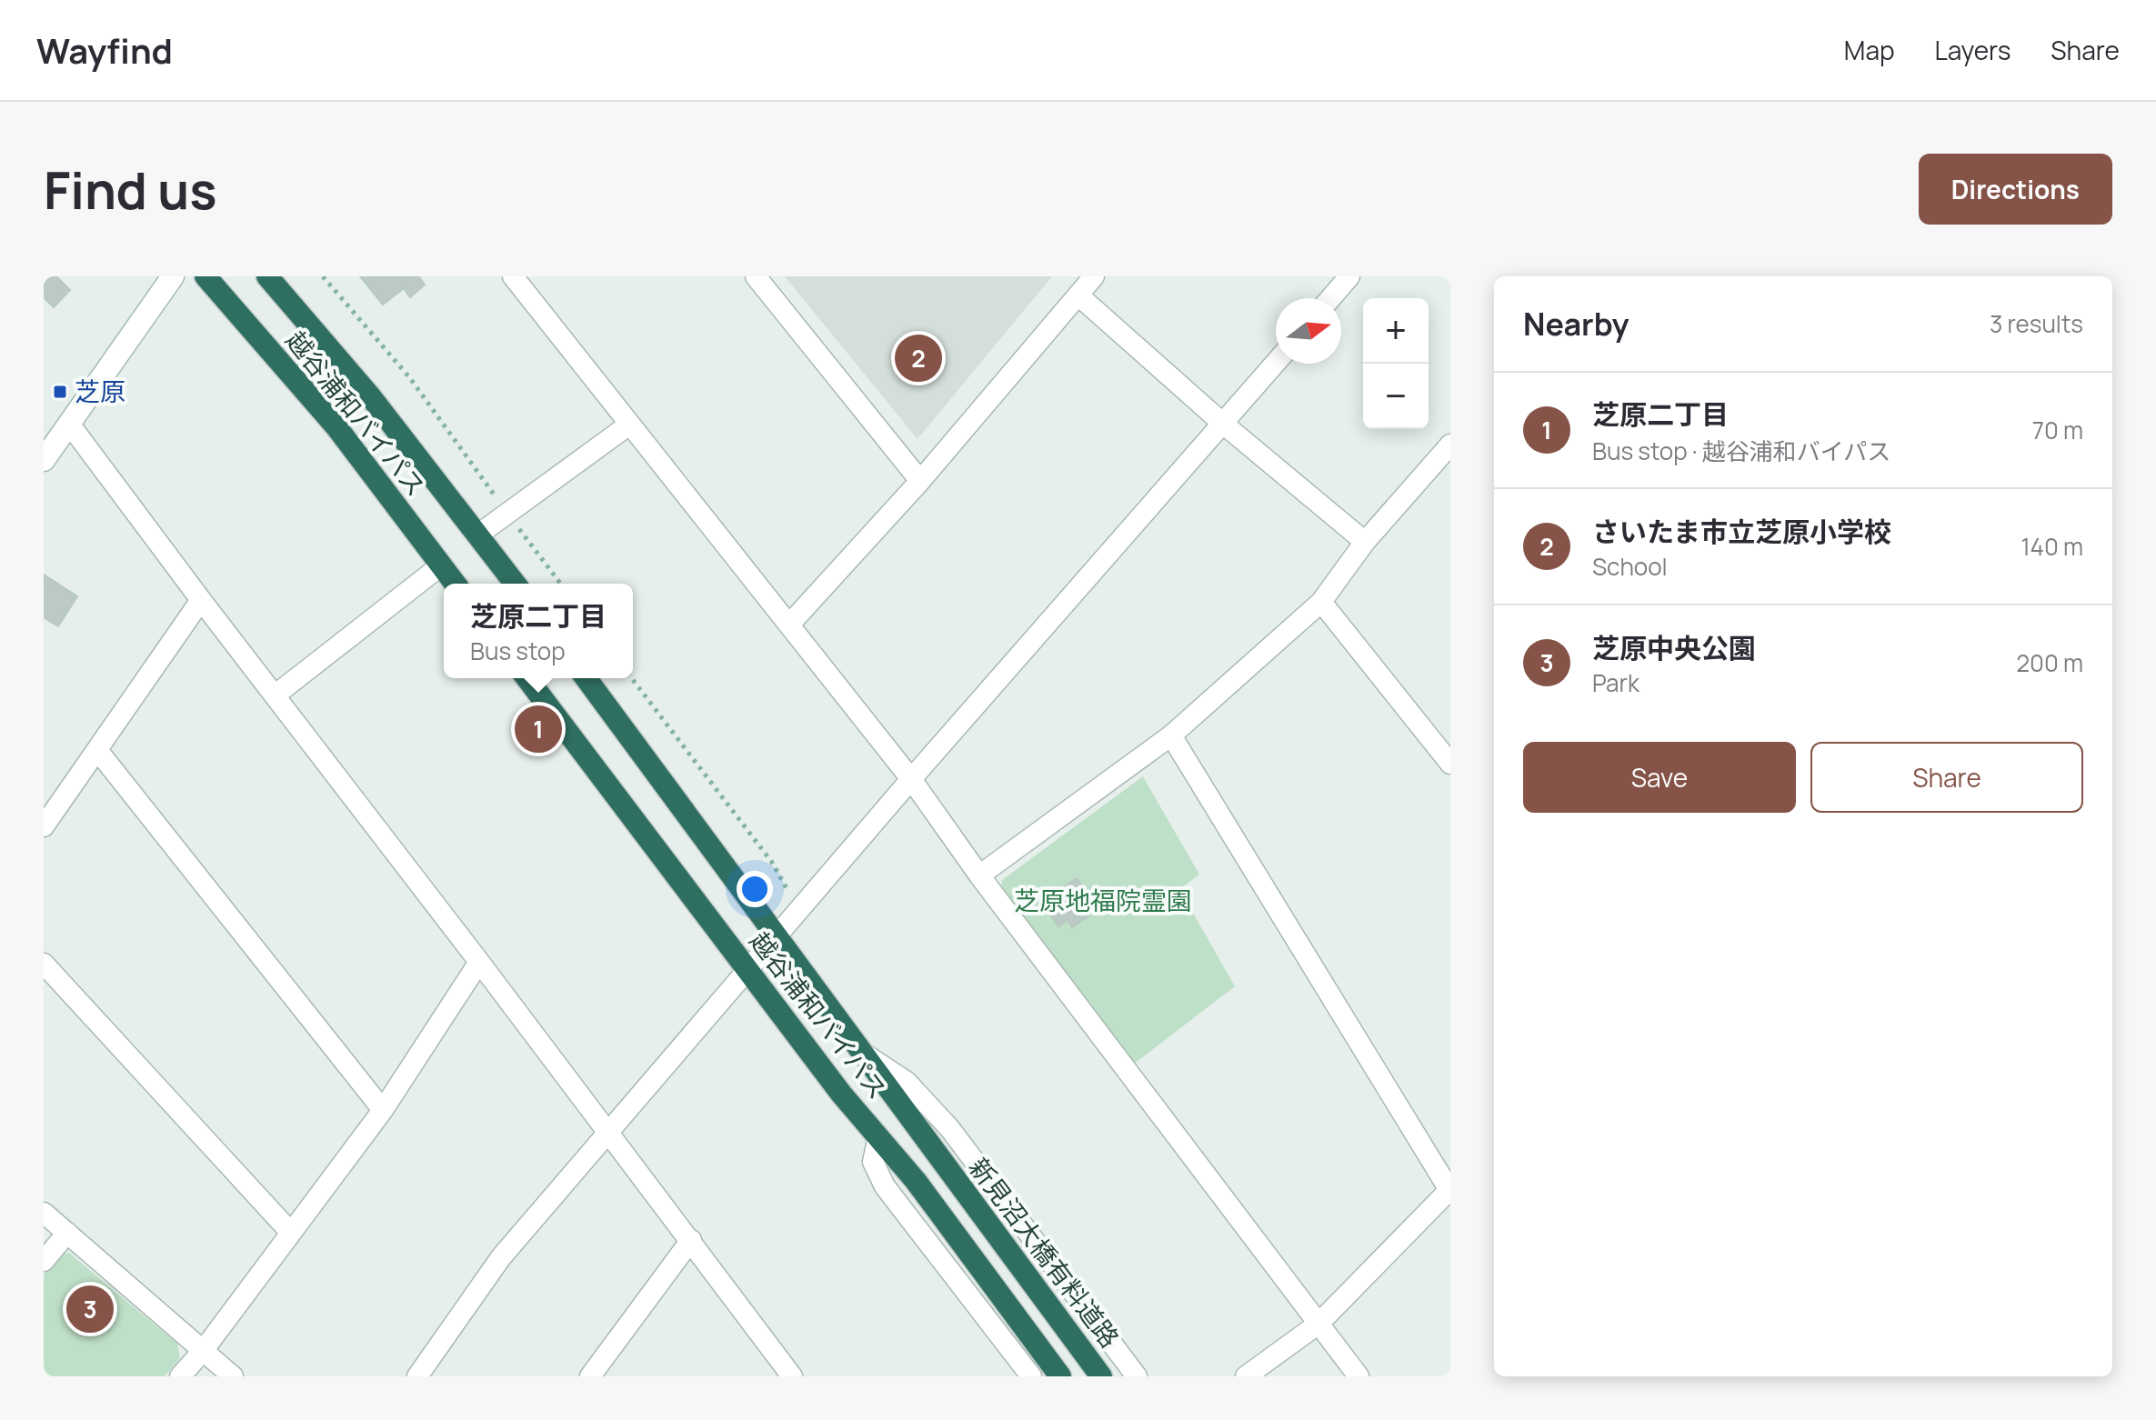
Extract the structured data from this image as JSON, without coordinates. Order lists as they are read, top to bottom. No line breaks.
{"streets":{"highway":["越谷浦和バイパス","新見沼大橋有料道路"]},"crossings":[["越谷浦和バイパス","新見沼大橋有料道路"]],"parks":["芝原地福院霊園"],"places":{"transit":["芝原"]},"north":"right","page":{"header":"Wayfind","nav":["Map","Layers","Share"],"buttons":["Directions",["Save","Share"]],"title":"Find us","heading":["Nearby","3 results"],"map_buttons":["+","−"],"pins":["2","1","3"],"list":[{"mark":"1","name":"芝原二丁目","note":"Bus stop · 越谷浦和バイパス","value":"70 m"},{"mark":"2","name":"さいたま市立芝原小学校","note":"School","value":"140 m"},{"mark":"3","name":"芝原中央公園","note":"Park","value":"200 m"}],"popup":["芝原二丁目","Bus stop"]}}
